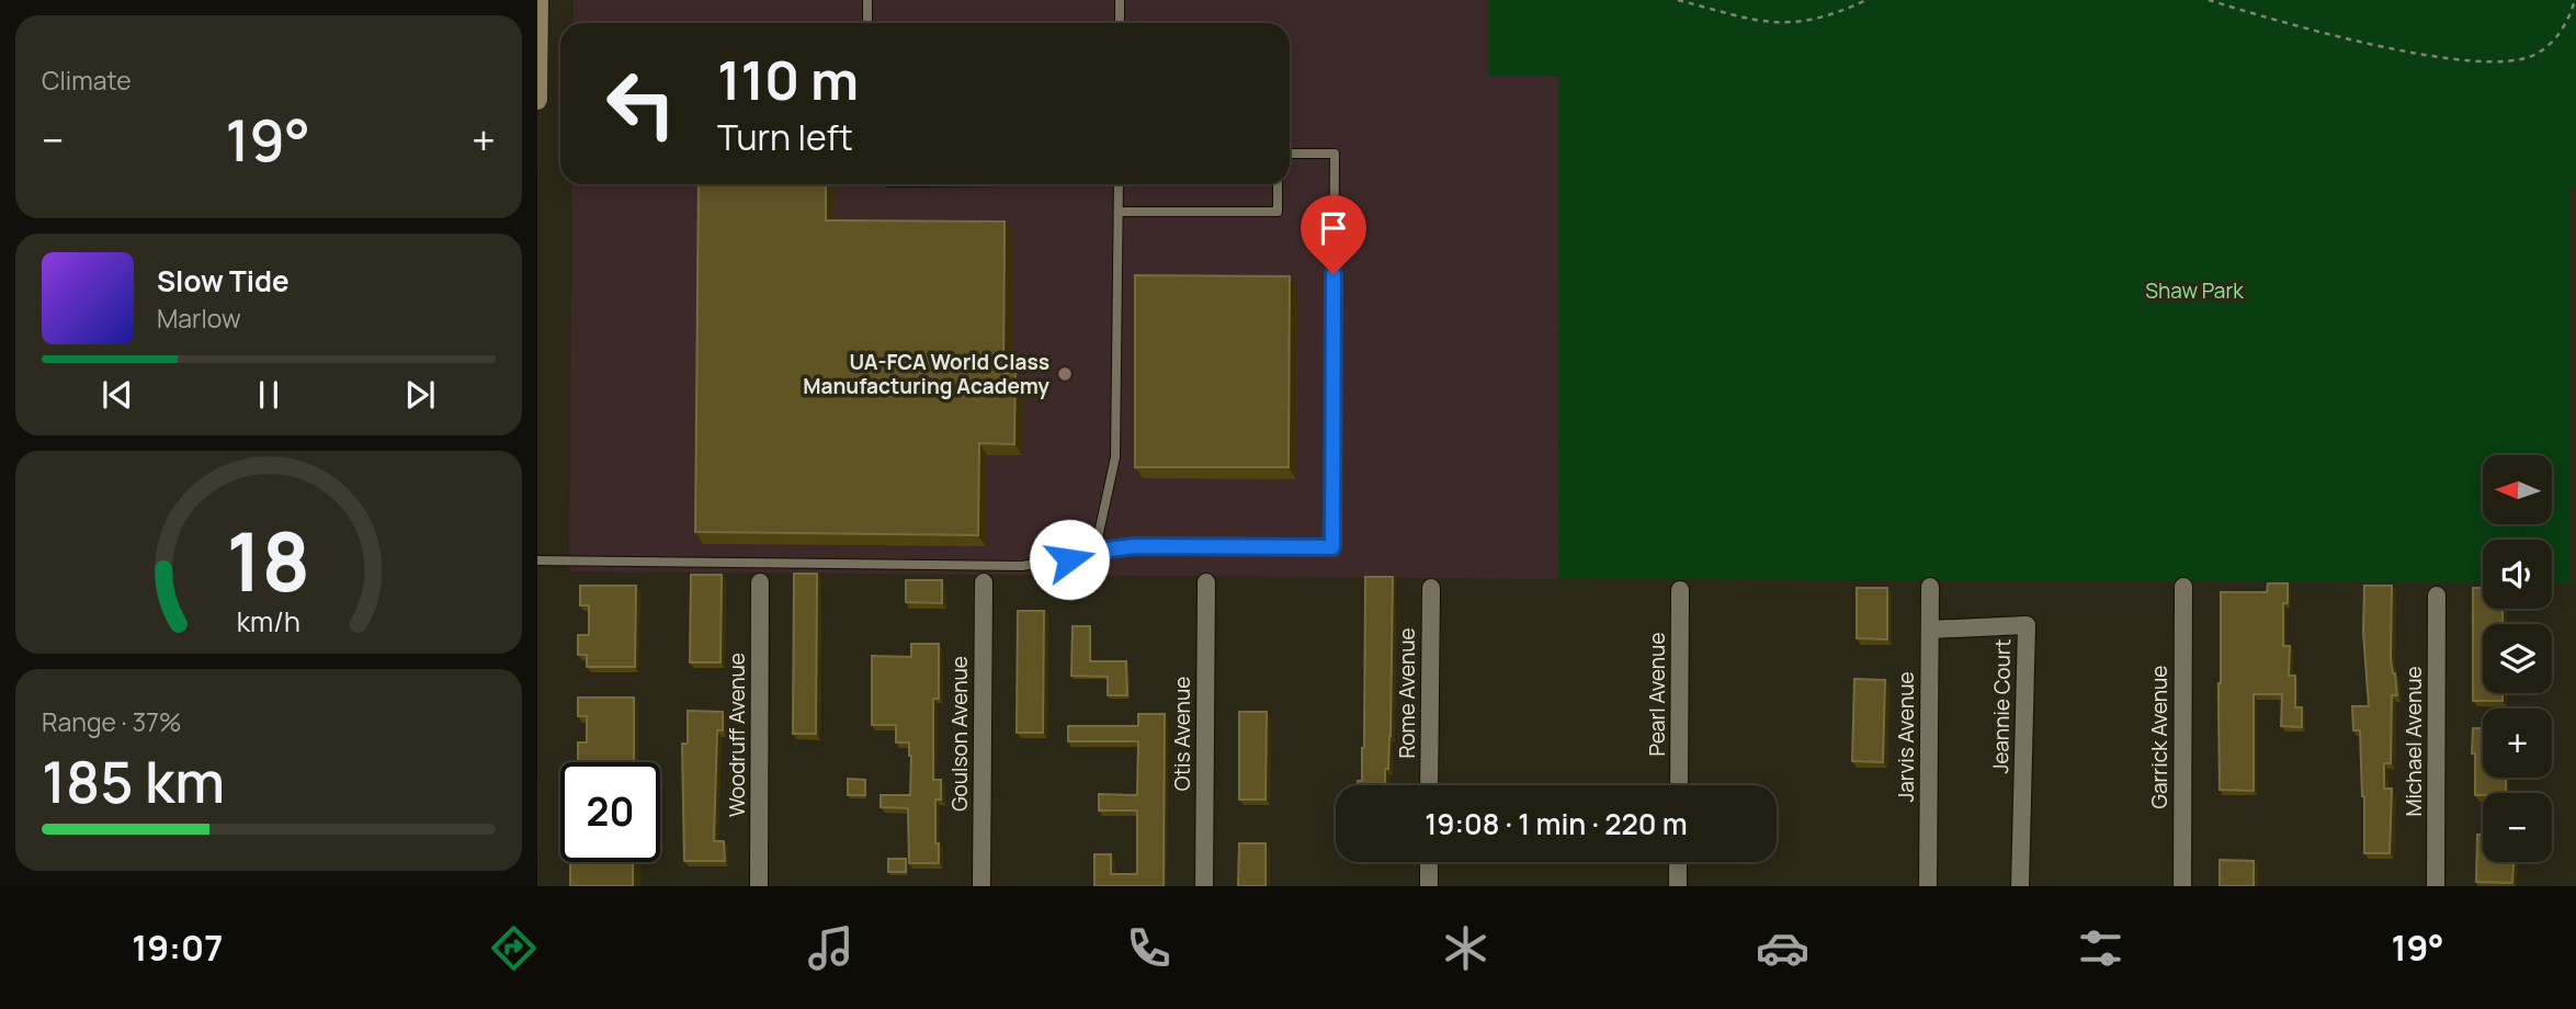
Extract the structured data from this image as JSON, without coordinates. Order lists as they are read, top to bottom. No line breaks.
{"streets":{"street":["Rome Avenue","Pearl Avenue","Jeannie Court","Goulson Avenue","Otis Avenue","Woodruff Avenue","Jarvis Avenue","Garrick Avenue","Michael Avenue"]},"crossings":[["Jeannie Court","Jarvis Avenue"]],"parks":["Shaw Park"],"places":["UA-FCA World Class Manufacturing Academy"],"north":"left","page":{"tile":["Climate",["Range · 37%","185 km"]],"turn":["110 m","Turn left"],"heat":["−","19°","+"],"song":["Slow Tide","Marlow"],"map_buttons":["+","−"],"limit":"20","trip":"19:08 · 1 min · 220 m","tabs":["19:07","19°"],"gauge":["18","km/h"]}}
